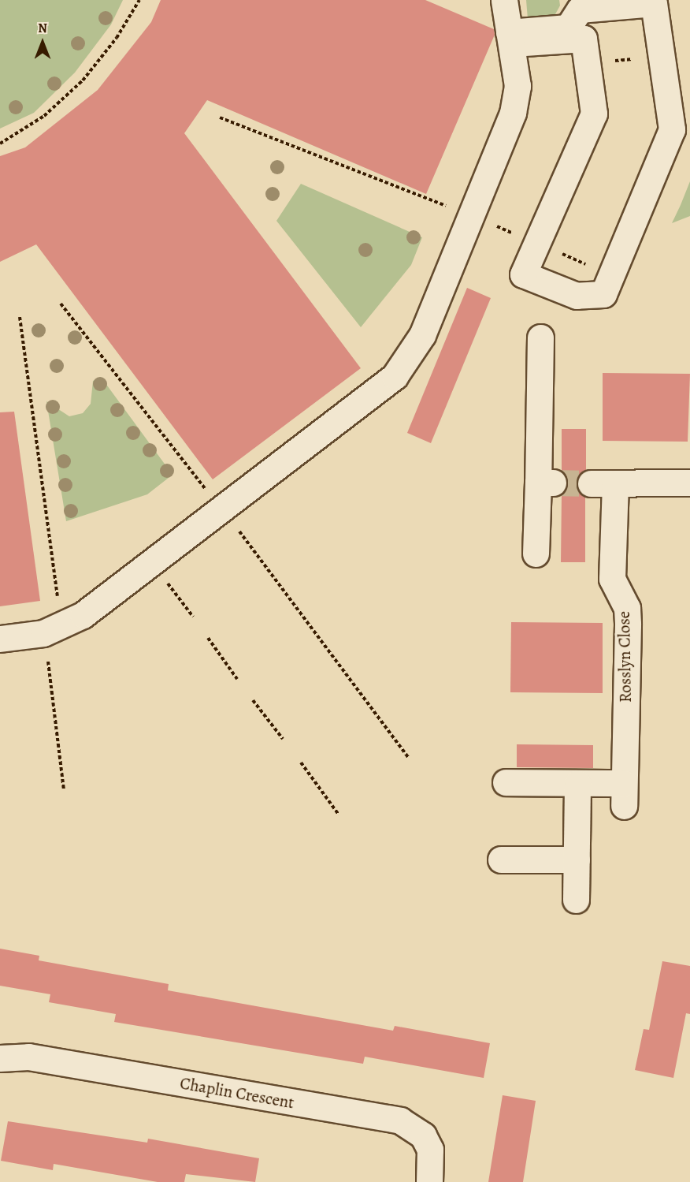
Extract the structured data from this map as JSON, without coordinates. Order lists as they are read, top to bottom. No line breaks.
{"streets":{"street":["Rosslyn Close","Chaplin Crescent"]},"north":"top"}
